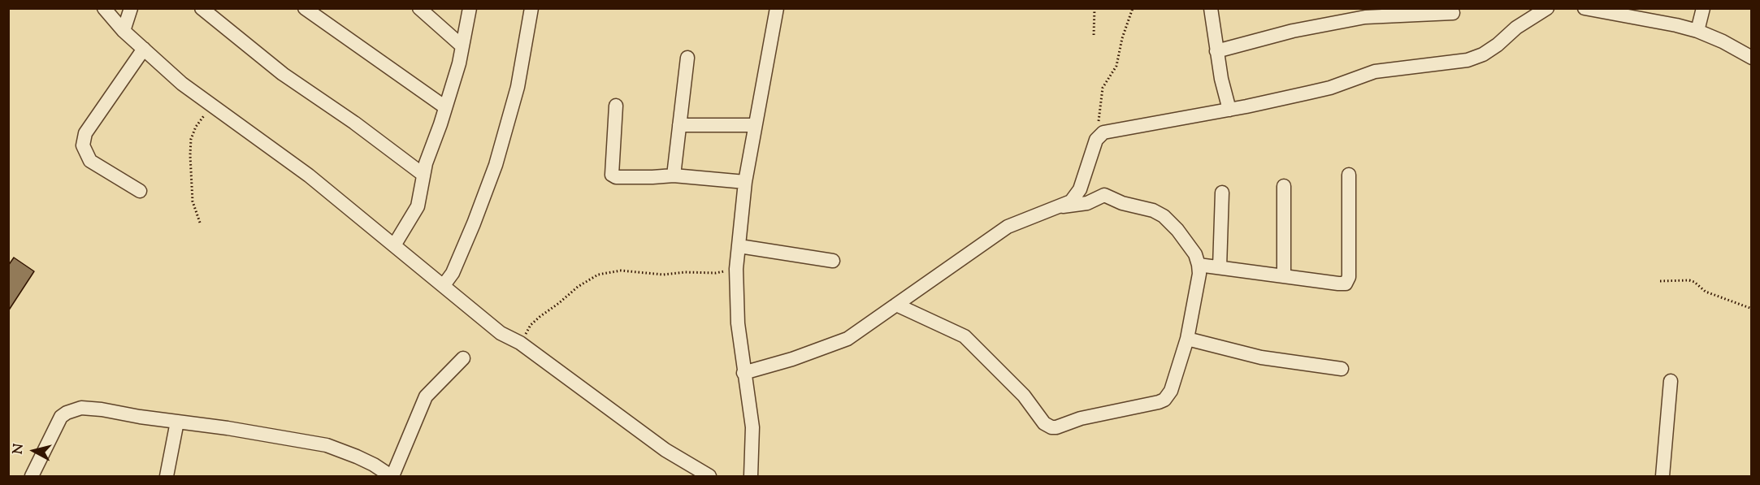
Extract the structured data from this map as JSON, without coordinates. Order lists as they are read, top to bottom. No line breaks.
{"north":"left"}
